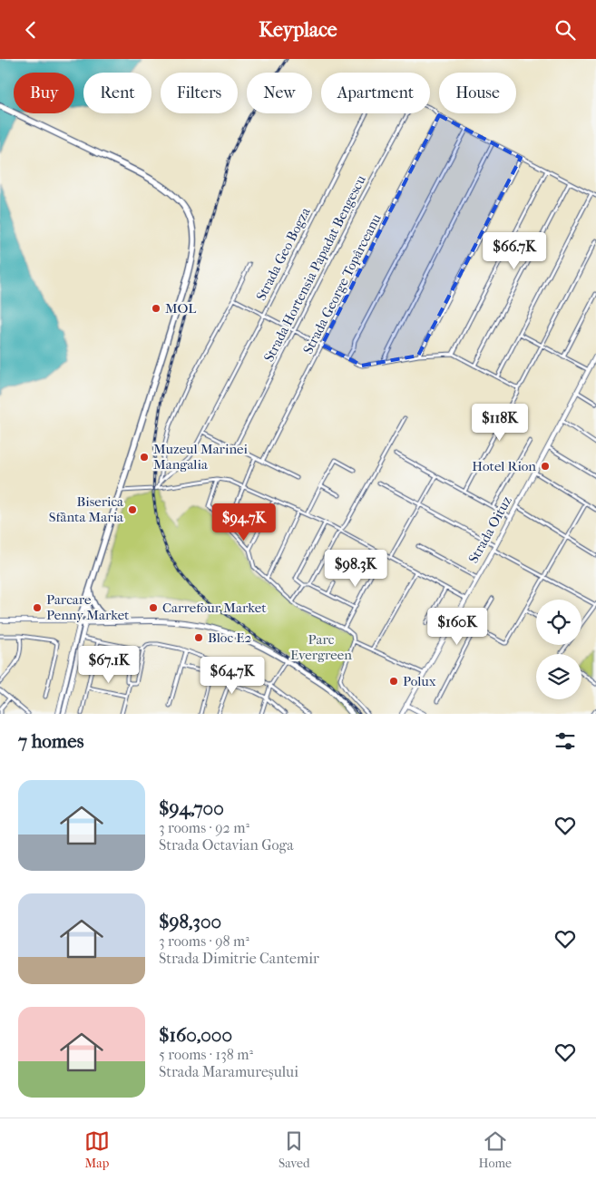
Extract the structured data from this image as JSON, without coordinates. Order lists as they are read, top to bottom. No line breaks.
{"streets":{"main road":["Strada Oituz"],"street":["Strada Geo Bogza","Strada Hortensia Papadat Bengescu","Strada George Topârceanu"]},"parks":["Parc Evergreen"],"places":["MOL","Muzeul Marinei Mangalia","Hotel Rion","Biserica Sfânta Maria","Parcare Penny Market","Carrefour Market","Bloc E2","Polux"],"page":{"header":"Keyplace","chip":["Buy","Rent","Filters","New","Apartment","House"],"price":["$66.7K","$118K","$94.7K","$98.3K","$160K","$67.1K","$64.7K"],"heading":"7 homes","list":[{"name":"$94,700","note":"3 rooms · 92 m² · Strada Octavian Goga"},{"name":"$98,300","note":"3 rooms · 98 m² · Strada Dimitrie Cantemir"},{"name":"$160,000","note":"5 rooms · 138 m² · Strada Maramureșului"}],"tabs":["Map","Saved","Home"]}}
